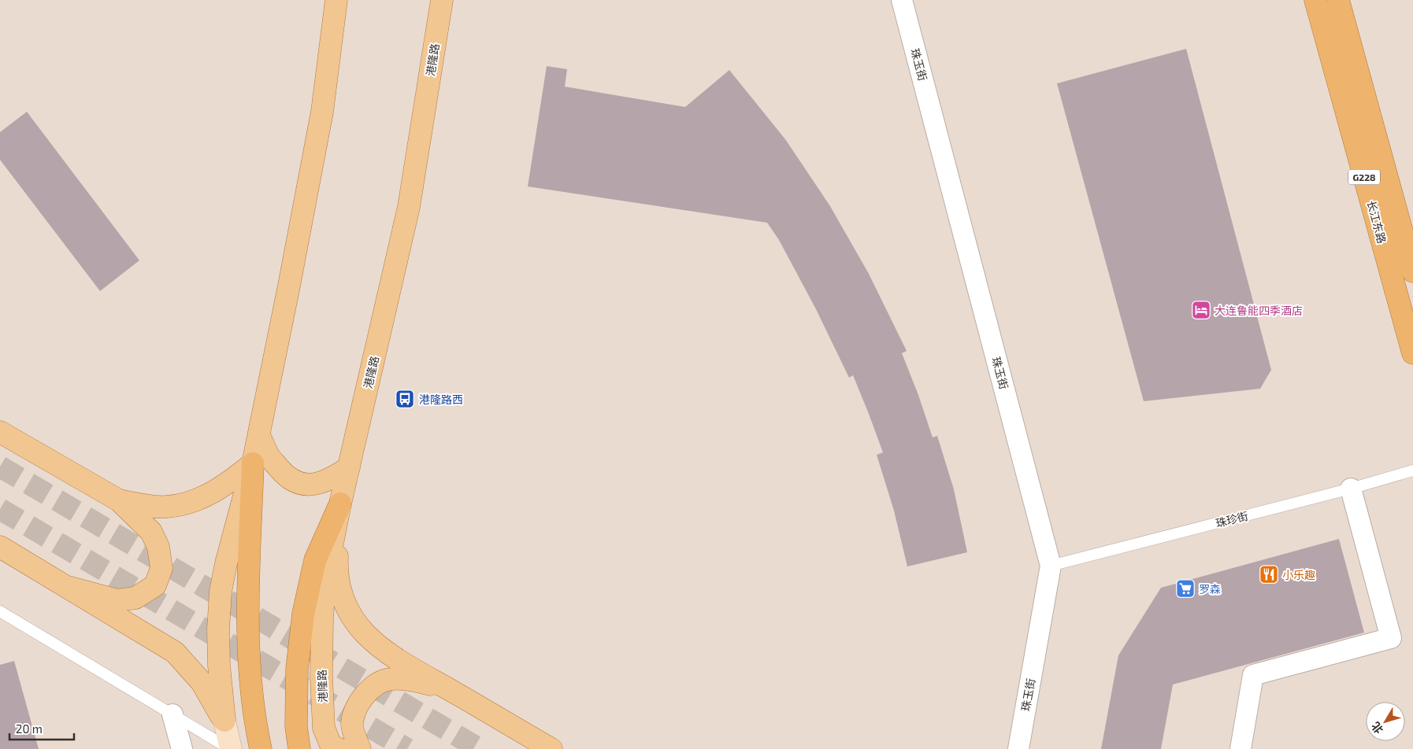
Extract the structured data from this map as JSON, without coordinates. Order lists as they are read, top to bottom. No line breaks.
{"streets":{"highway":["G228","长江东路"],"main road":["港隆路"],"street":["珠玉街"],"lane":["珠珍街"]},"crossings":[["珠玉街","珠珍街"]],"places":{"hotel":["大连鲁能四季酒店"],"bus stop":["港隆路西"],"restaurant":["小乐趣"],"supermarket":["罗森"]},"scale_bar":"20 m","north":"bottom left"}
